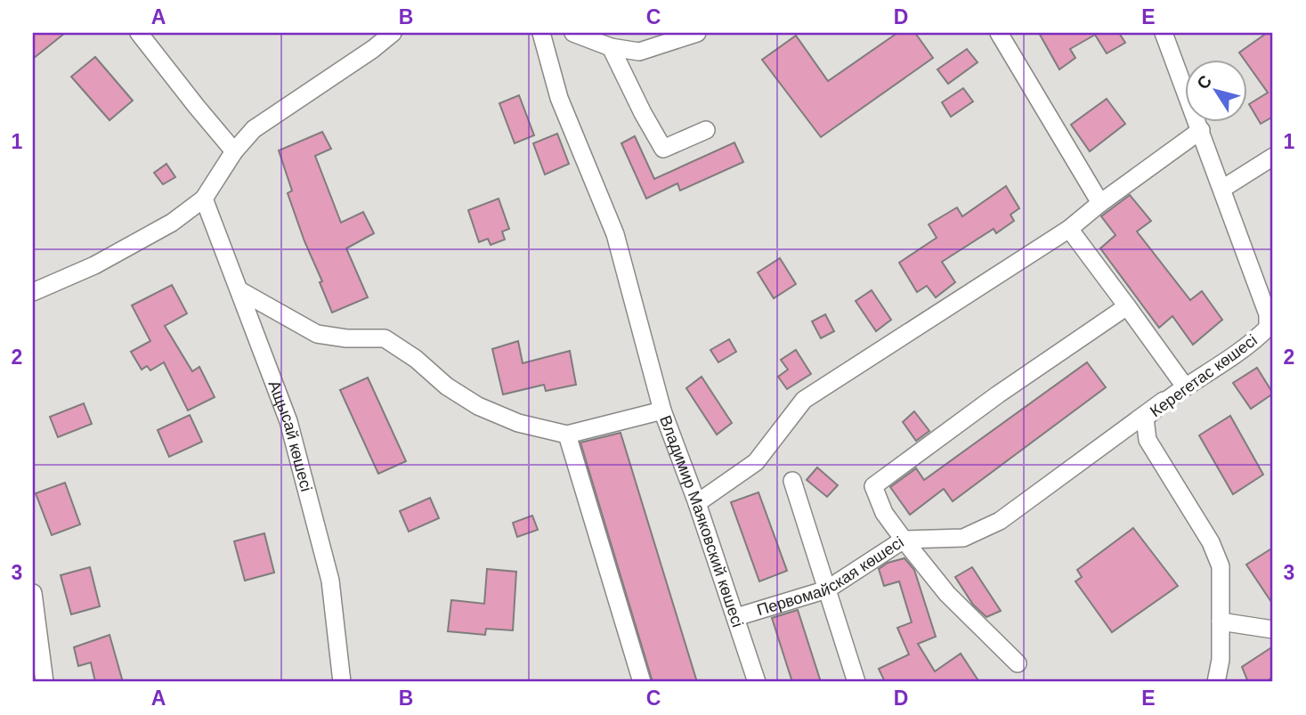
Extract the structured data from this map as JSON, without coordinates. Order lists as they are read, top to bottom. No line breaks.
{"streets":{"street":["Керегетас көшесі","Ащысай көшесі","Владимир Маяковский көшесі","Первомайская көшесі"]},"crossings":[["Ащысай көшесі","Владимир Маяковский көшесі"],["Владимир Маяковский көшесі","Первомайская көшесі"]],"north":"top left","grid":{"columns":["A","B","C","D","E"],"rows":["1","2","3"]}}
